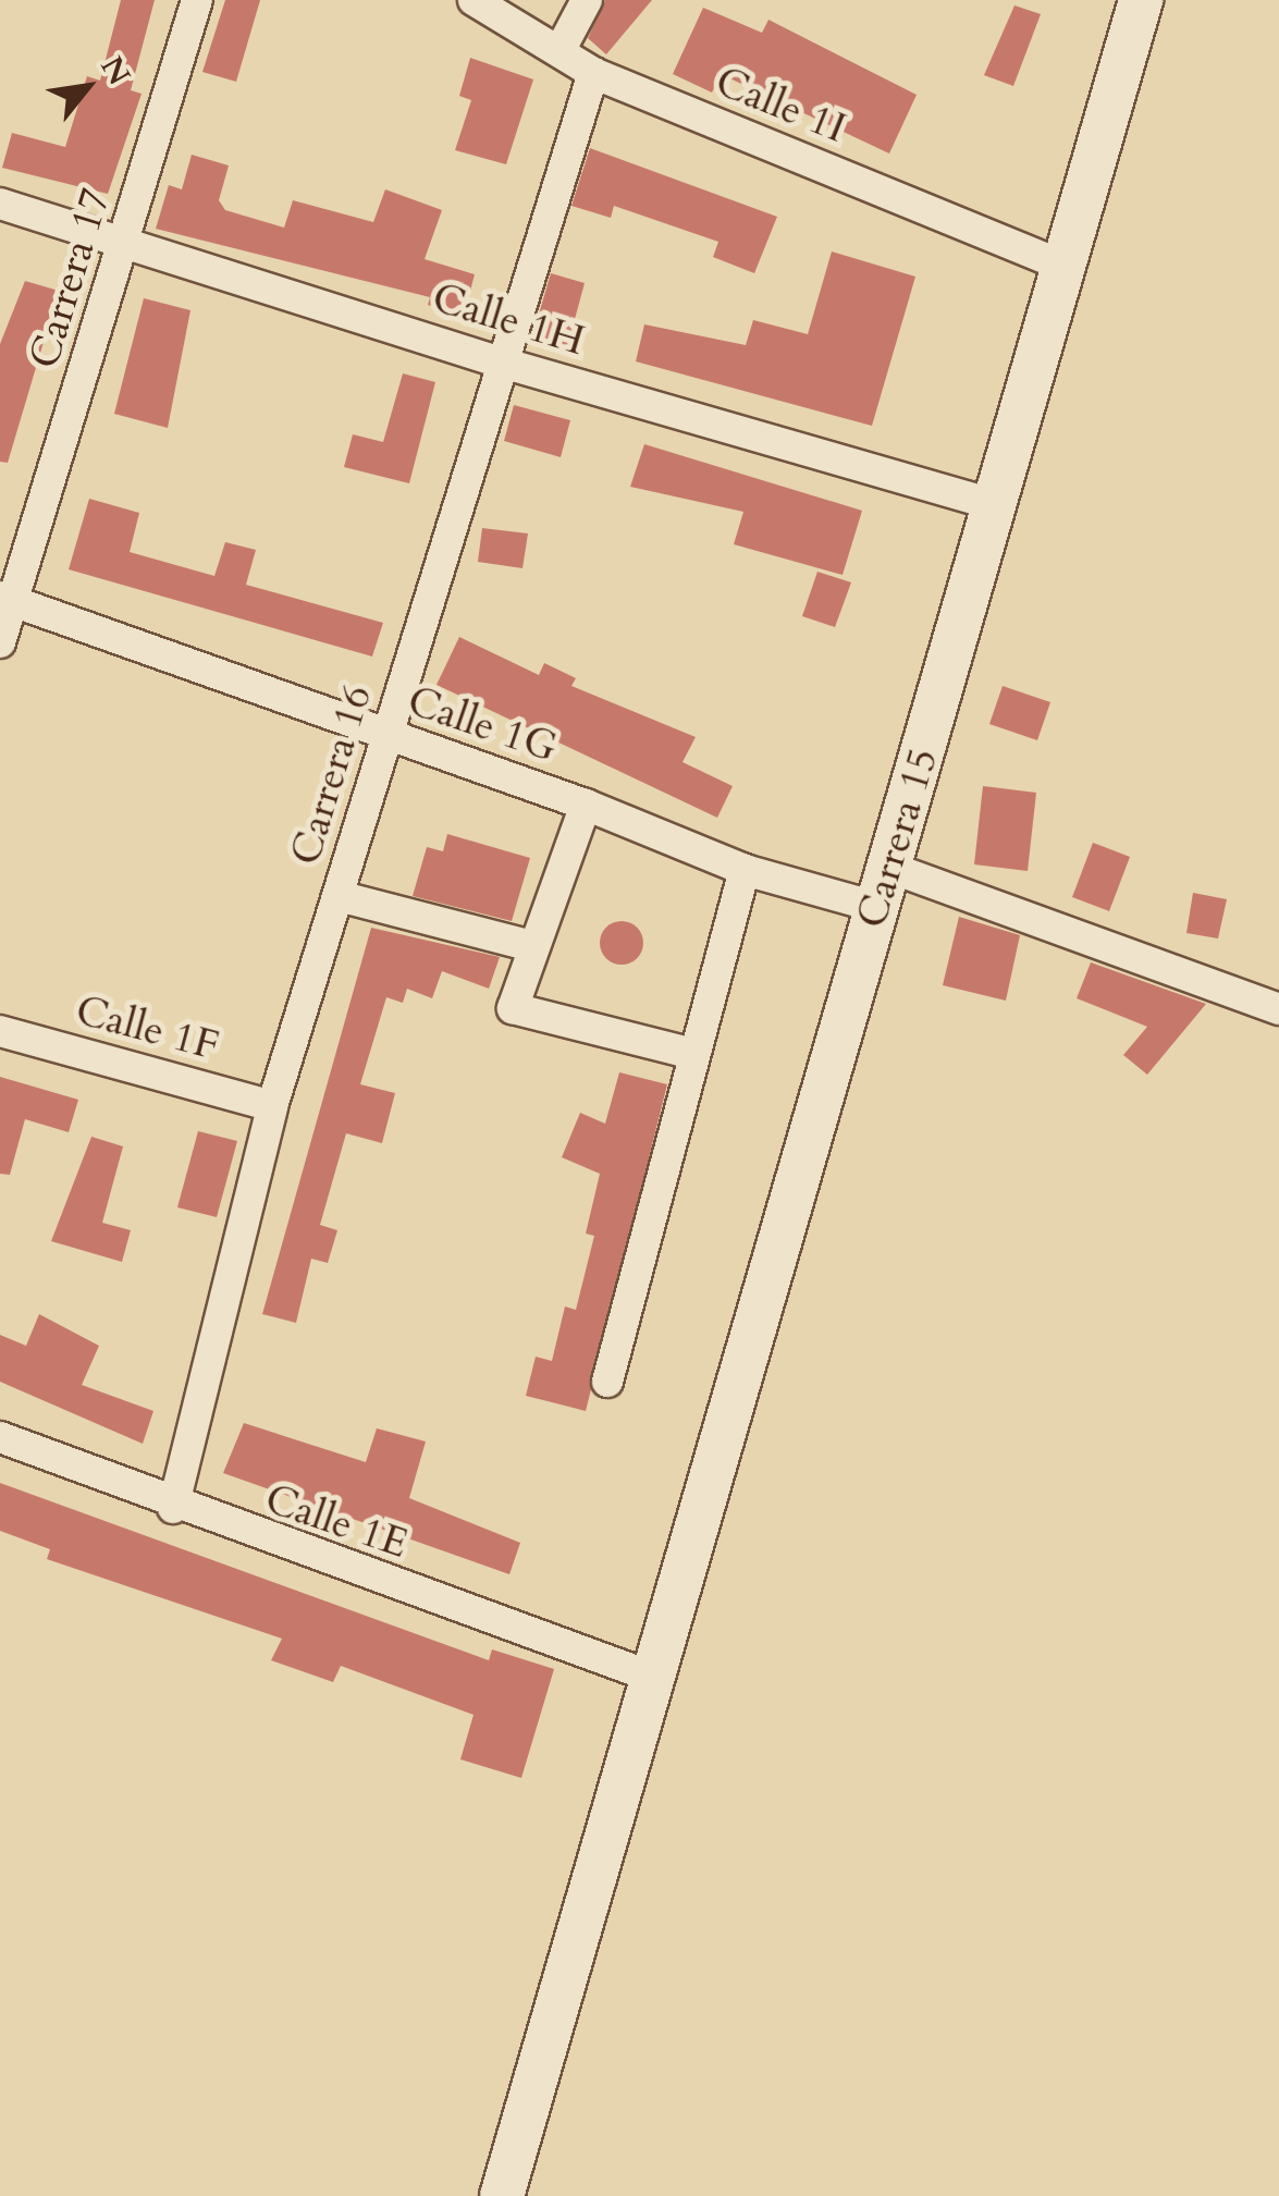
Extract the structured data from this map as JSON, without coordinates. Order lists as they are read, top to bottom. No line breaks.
{"streets":{"street":["Calle 1I","Carrera 17","Calle 1H","Calle 1G","Carrera 16","Carrera 15","Calle 1F","Calle 1E"]},"crossings":[["Calle 1I","Carrera 16"],["Calle 1I","Carrera 15"],["Carrera 17","Calle 1H"],["Carrera 17","Calle 1G"],["Calle 1H","Carrera 16"],["Calle 1H","Carrera 15"],["Calle 1G","Carrera 16"],["Calle 1G","Carrera 15"],["Carrera 16","Calle 1F"],["Carrera 16","Calle 1E"],["Carrera 15","Calle 1E"]],"north":"top right"}
